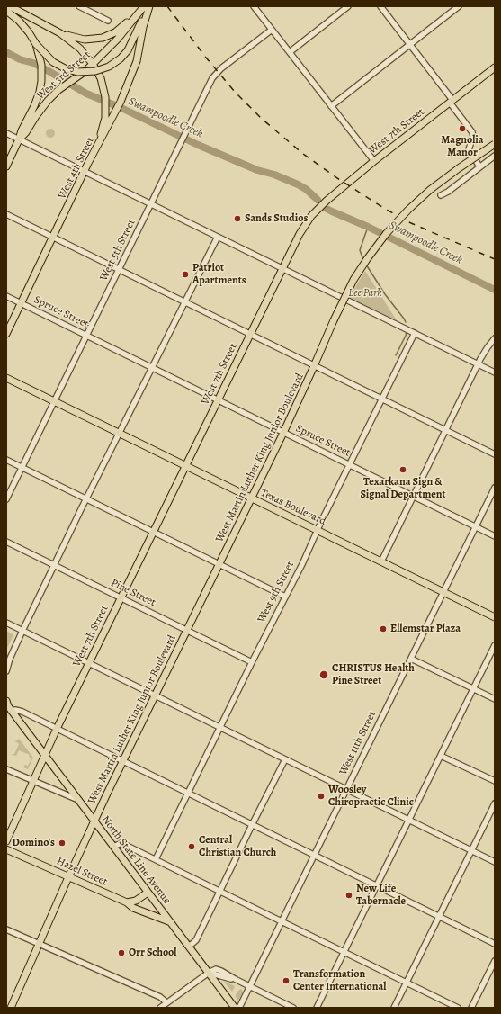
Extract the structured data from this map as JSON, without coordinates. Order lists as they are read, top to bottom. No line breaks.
{"streets":{"main road":["West 3rd Street","West 7th Street","West 4th Street","West Martin Luther King Junior Boulevard","Texas Boulevard","North State Line Avenue","Hazel Street"],"street":["West 5th Street","Spruce Street","West 9th Street","Pine Street","West 11th Street"]},"crossings":[["West 3rd Street","West 4th Street"],["West 7th Street","Spruce Street"],["West 7th Street","Texas Boulevard"],["West 7th Street","Pine Street"],["West 7th Street","North State Line Avenue"],["West 4th Street","Spruce Street"],["West 5th Street","Spruce Street"],["West 5th Street","Texas Boulevard"],["Spruce Street","West Martin Luther King Junior Boulevard"],["Spruce Street","West 9th Street"],["Spruce Street","West 11th Street"],["West Martin Luther King Junior Boulevard","Texas Boulevard"],["West Martin Luther King Junior Boulevard","Pine Street"],["West Martin Luther King Junior Boulevard","North State Line Avenue"],["West Martin Luther King Junior Boulevard","Hazel Street"],["Texas Boulevard","West 9th Street"],["Texas Boulevard","West 11th Street"],["West 9th Street","Pine Street"],["North State Line Avenue","Hazel Street"]],"water":["Swampoodle Creek"],"parks":["Lee Park"],"places":["Magnolia Manor","Sands Studios","Patriot Apartments","Texarkana Sign & Signal Department","Ellemstar Plaza","CHRISTUS Health Pine Street","Woosley Chiropractic Clinic","Domino's","Central Christian Church","New Life Tabernacle","Orr School","Transformation Center International"]}
